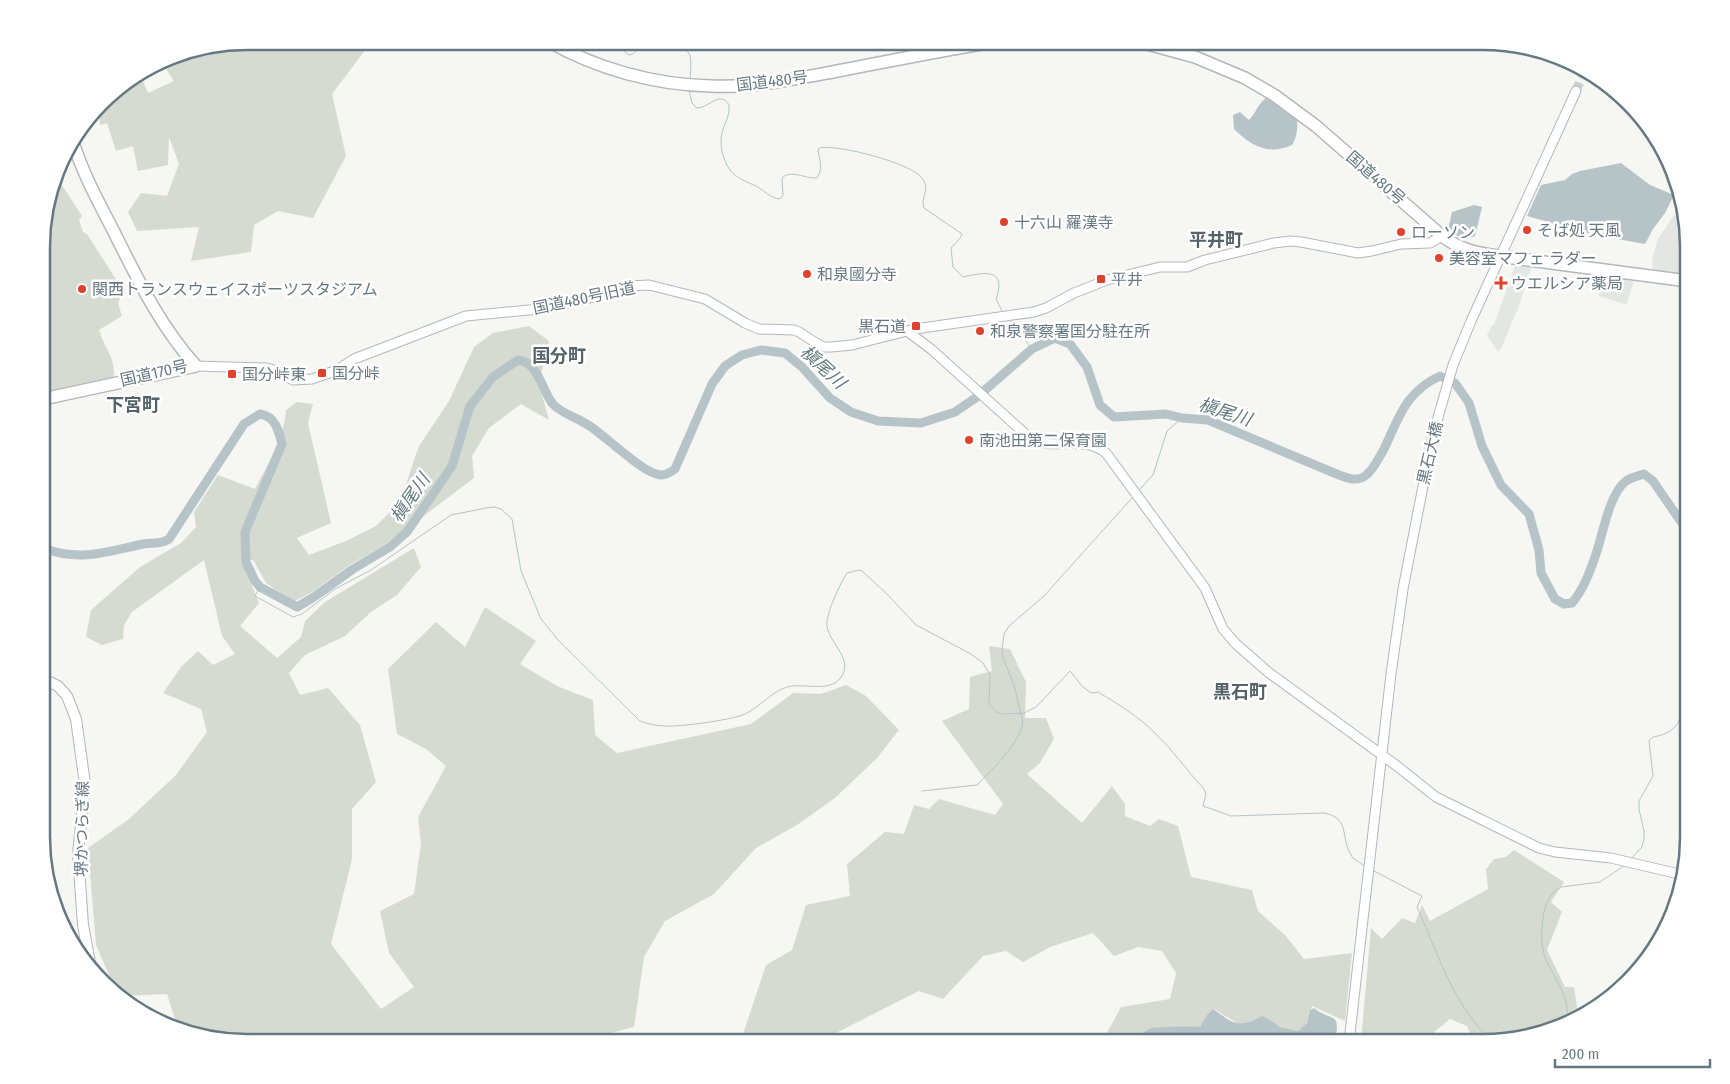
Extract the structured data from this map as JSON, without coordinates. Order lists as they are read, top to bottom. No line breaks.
{"streets":{"highway":["国道480号","国道170号"],"main road":["堺かつらぎ線"],"street":["国道480号旧道","黒石大橋"]},"crossings":[["国道480号","国道480号旧道"],["国道480号","黒石大橋"],["国道480号旧道","国道170号"]],"districts":["平井町","国分町","下宮町","黒石町"],"water":["槇尾川"],"places":{"other":["十六山 羅漢寺","そば処 天風","ローソン","美容室マフェ ラダー","和泉國分寺","関西トランスウェイスポーツスタジアム","和泉警察署国分駐在所","南池田第二保育園"],"transit":["平井","黒石道","国分峠","国分峠東"],"health":["ウエルシア薬局"]},"scale_bar":"200 m"}
